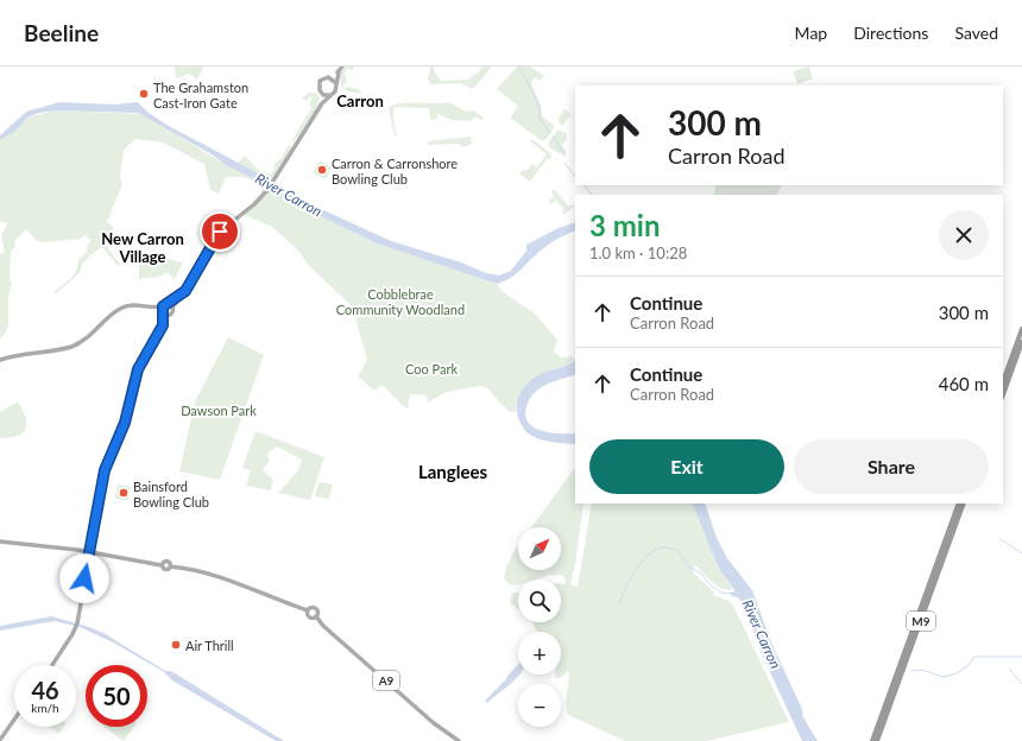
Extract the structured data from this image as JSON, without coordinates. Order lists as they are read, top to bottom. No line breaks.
{"streets":{"highway":["M9"],"main road":["A9"]},"districts":["Carron","New Carron Village","Langlees"],"water":["River Carron"],"parks":["Cobblebrae Community Woodland","Coo Park","Dawson Park"],"places":["The Grahamston Cast-Iron Gate","Carron & Carronshore Bowling Club","Bainsford Bowling Club","Air Thrill"],"north":"top right","page":{"header":"Beeline","nav":["Map","Directions","Saved"],"turn":["300 m","Carron Road"],"heading":["3 min","1.0 km · 10:28"],"list":[{"name":"Continue","note":"Carron Road","value":"300 m"},{"name":"Continue","note":"Carron Road","value":"460 m"}],"buttons":["Exit","Share"],"map_buttons":["+","−"],"speed":"46 km/h","limit":"50"}}
